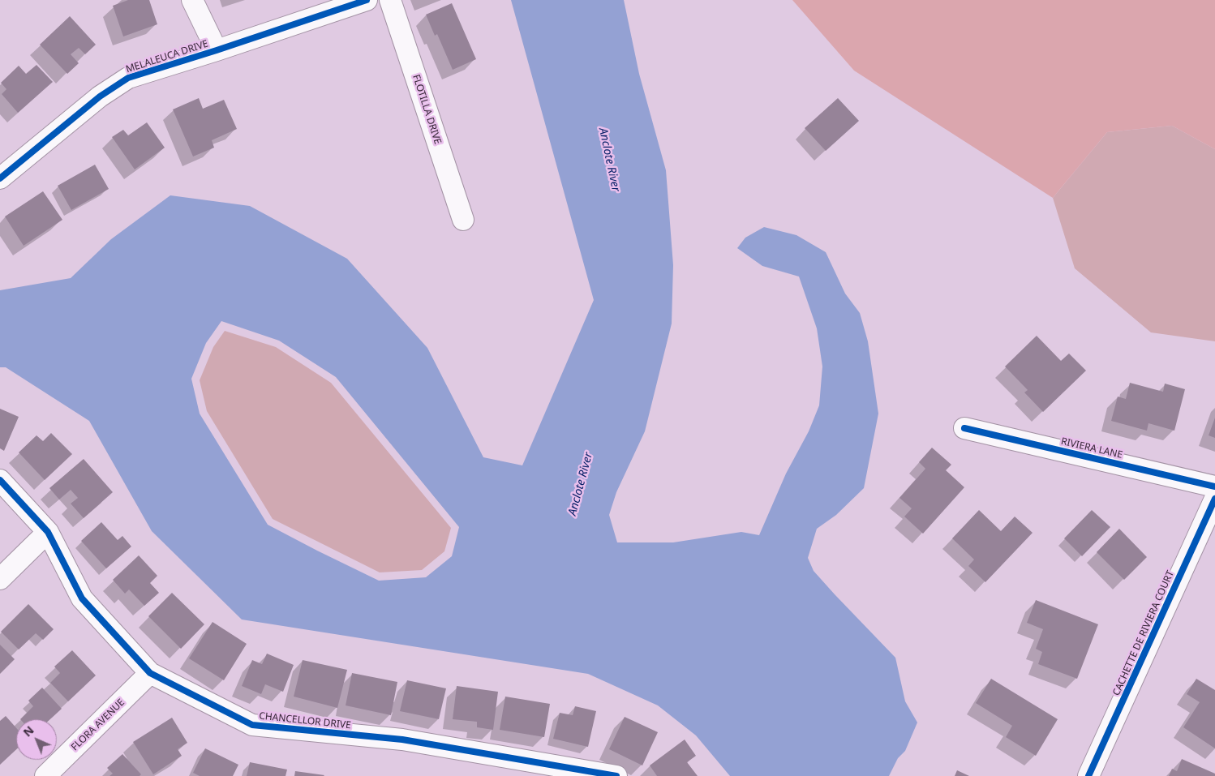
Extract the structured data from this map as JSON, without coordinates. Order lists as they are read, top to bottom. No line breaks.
{"streets":{"street":["MELALEUCA DRIVE","FLOTILLA DRIVE","RIVIERA LANE","CACHETTE DE RIVIERA COURT","CHANCELLOR DRIVE","FLORA AVENUE"]},"crossings":[["CHANCELLOR DRIVE","FLORA AVENUE"]],"water":["Anclote River"],"north":"top left"}
